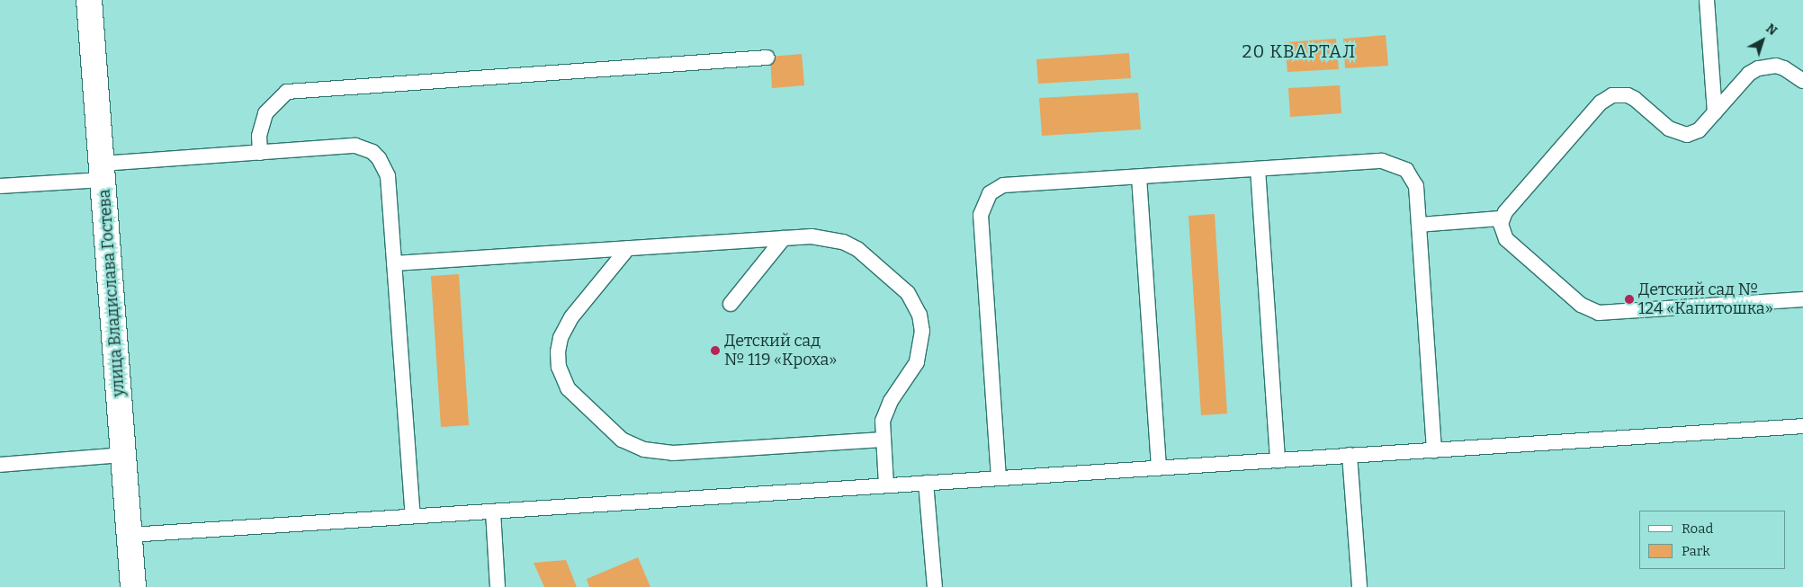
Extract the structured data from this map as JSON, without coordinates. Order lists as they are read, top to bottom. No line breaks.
{"streets":{"main road":["улица Владислава Гостева"]},"districts":["20 КВАРТАЛ"],"places":["Детский сад № 124 «Капитошка»","Детский сад № 119 «Кроха»"],"legend":["Road","Park"],"north":"top right"}
